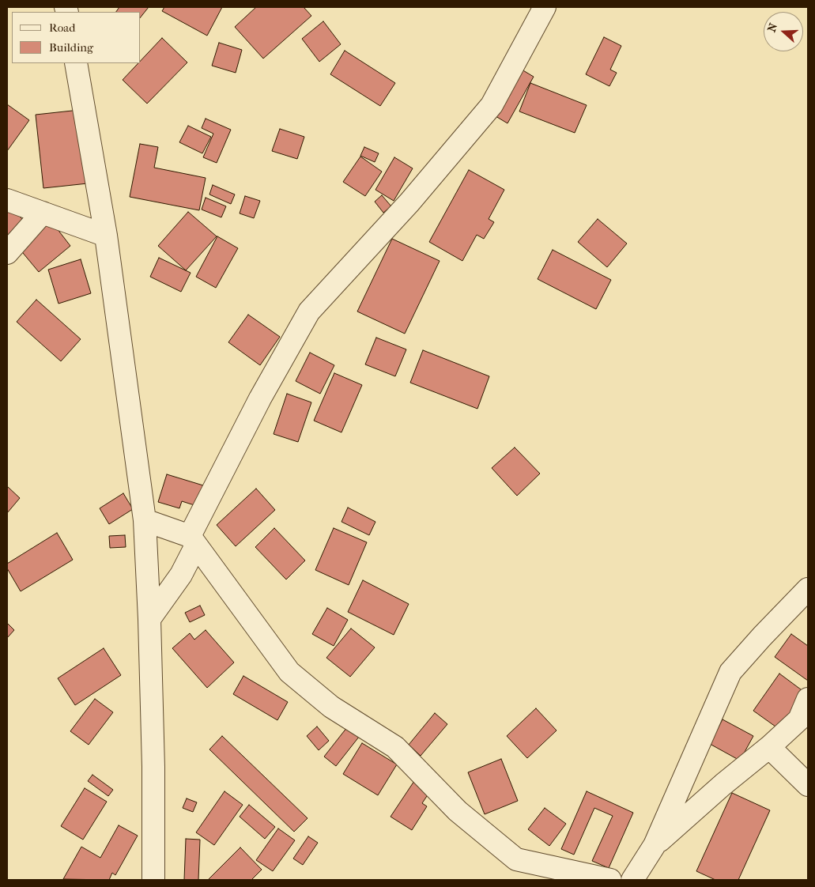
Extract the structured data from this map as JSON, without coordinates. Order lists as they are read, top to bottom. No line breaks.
{"legend":["Road","Building"],"north":"left"}
